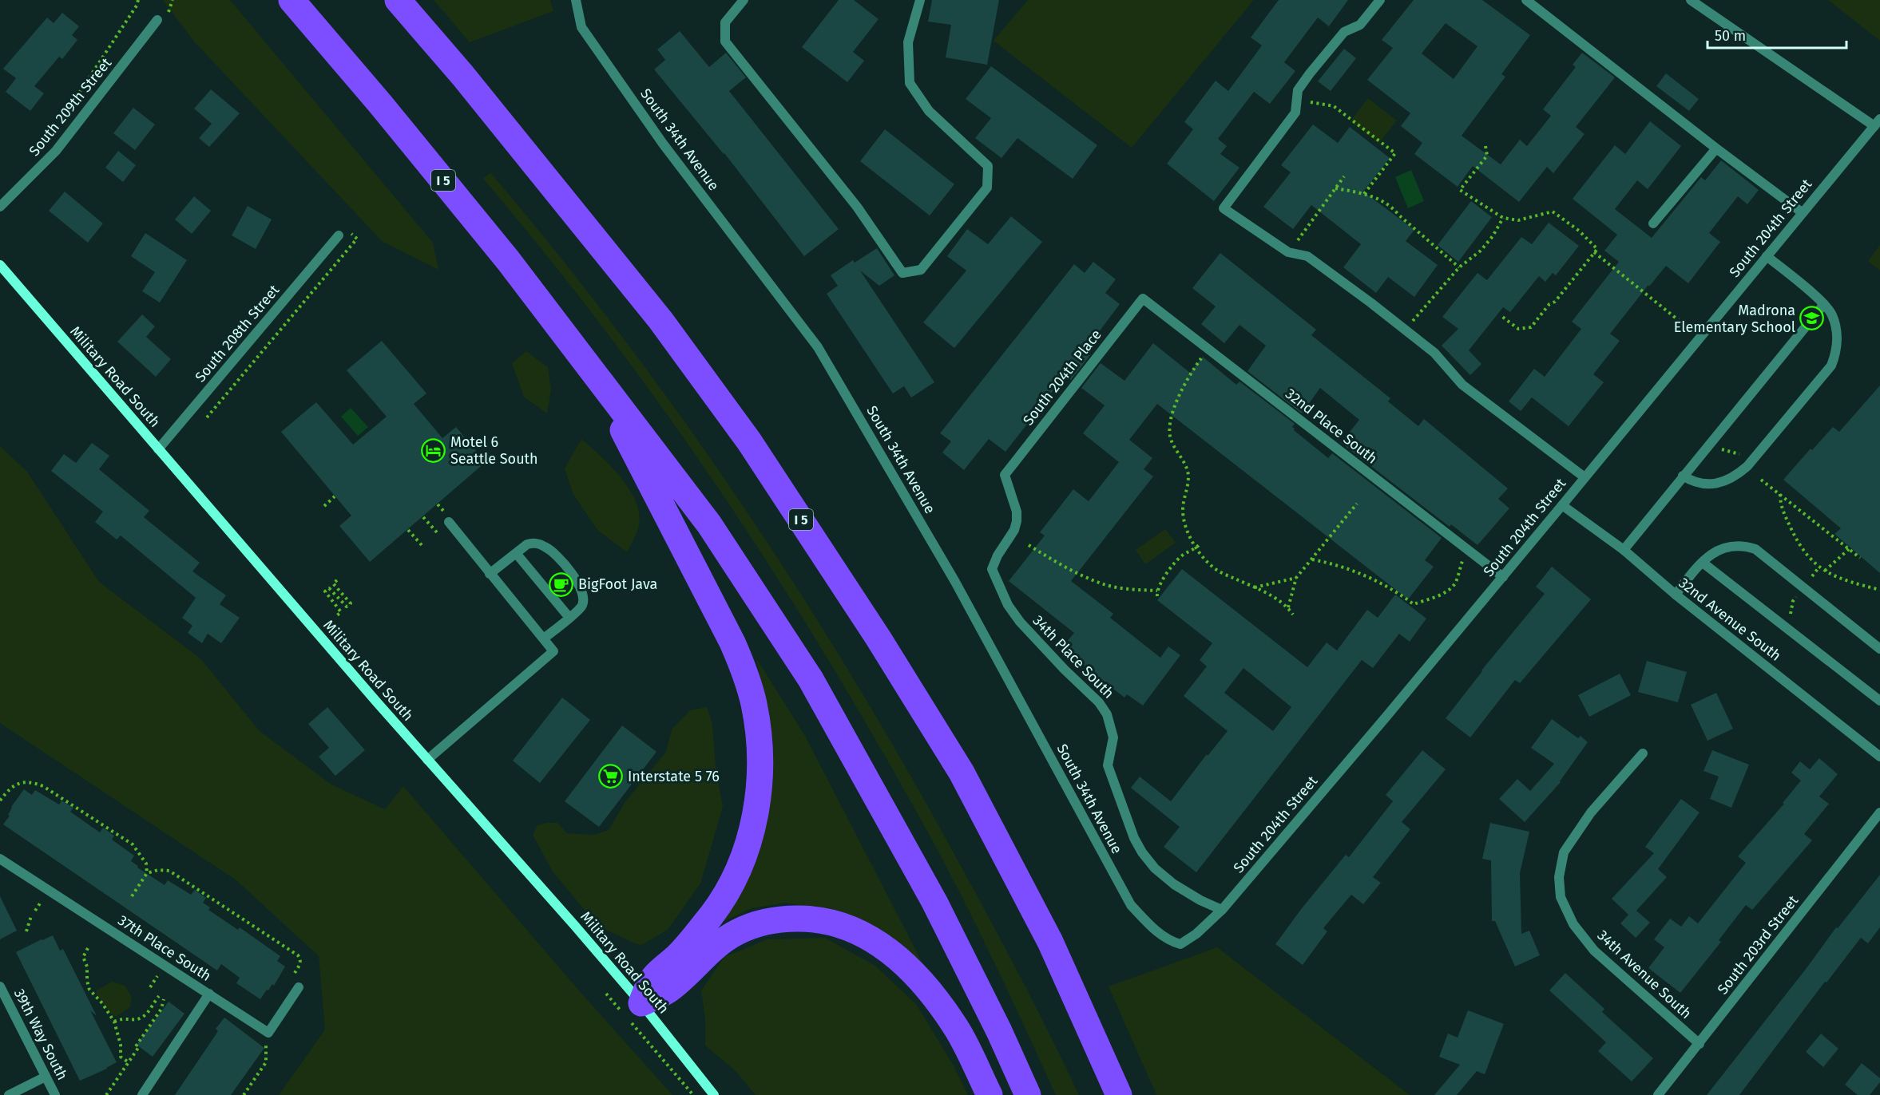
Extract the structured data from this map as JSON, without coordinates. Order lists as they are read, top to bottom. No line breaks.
{"streets":{"highway":["I 5"],"main road":["Military Road South"],"street":["South 209th Street","South 34th Avenue","South 204th Street","South 208th Street","South 204th Place","32nd Place South","32nd Avenue South","34th Place South","South 203rd Street","37th Place South","34th Avenue South","39th Way South"]},"crossings":[["South 34th Avenue","South 204th Street"],["South 204th Street","32nd Place South"],["South 204th Street","32nd Avenue South"],["South 204th Street","34th Place South"],["South 208th Street","Military Road South"],["South 204th Place","32nd Place South"],["South 204th Place","34th Place South"],["South 203rd Street","34th Avenue South"]],"places":{"school or university":["Madrona Elementary School"],"hotel":["Motel 6 Seattle South"],"cafe":["BigFoot Java"],"supermarket":["Interstate 5 76"]},"scale_bar":"50 m"}
